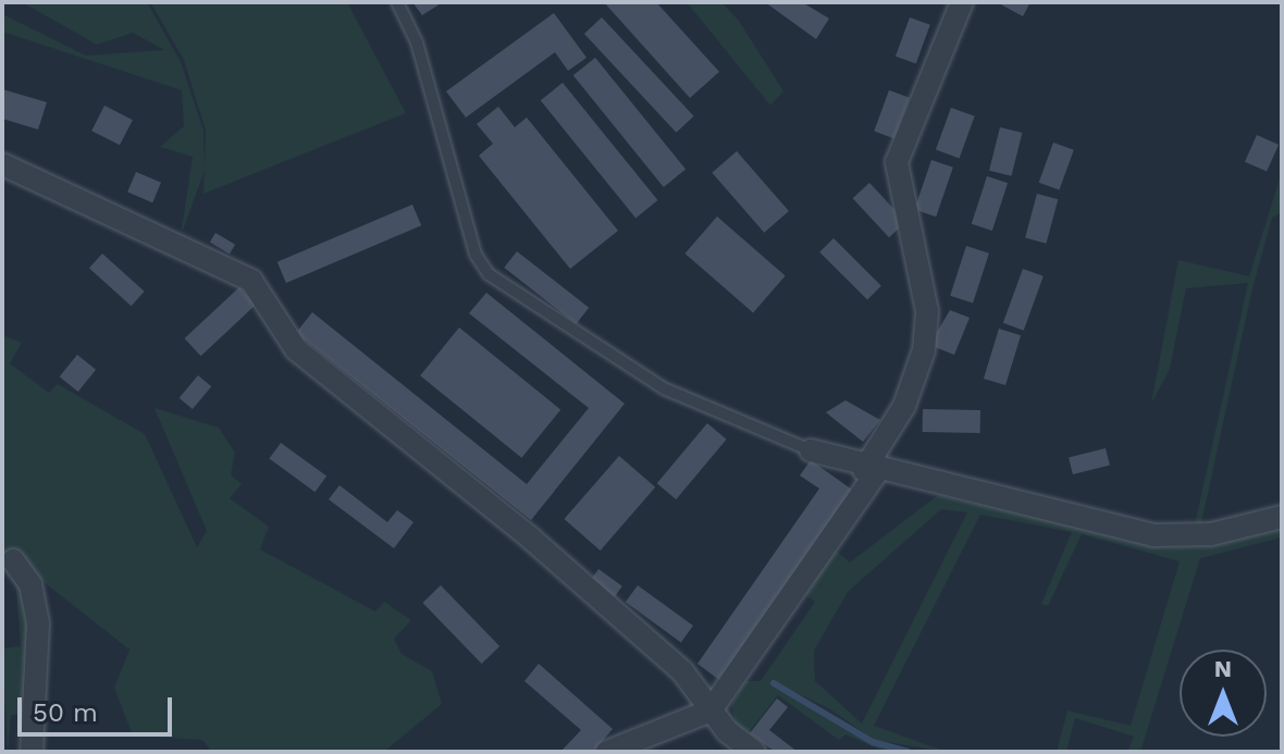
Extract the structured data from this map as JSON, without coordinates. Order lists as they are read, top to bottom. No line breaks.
{"scale_bar":"50 m","north":"top"}
